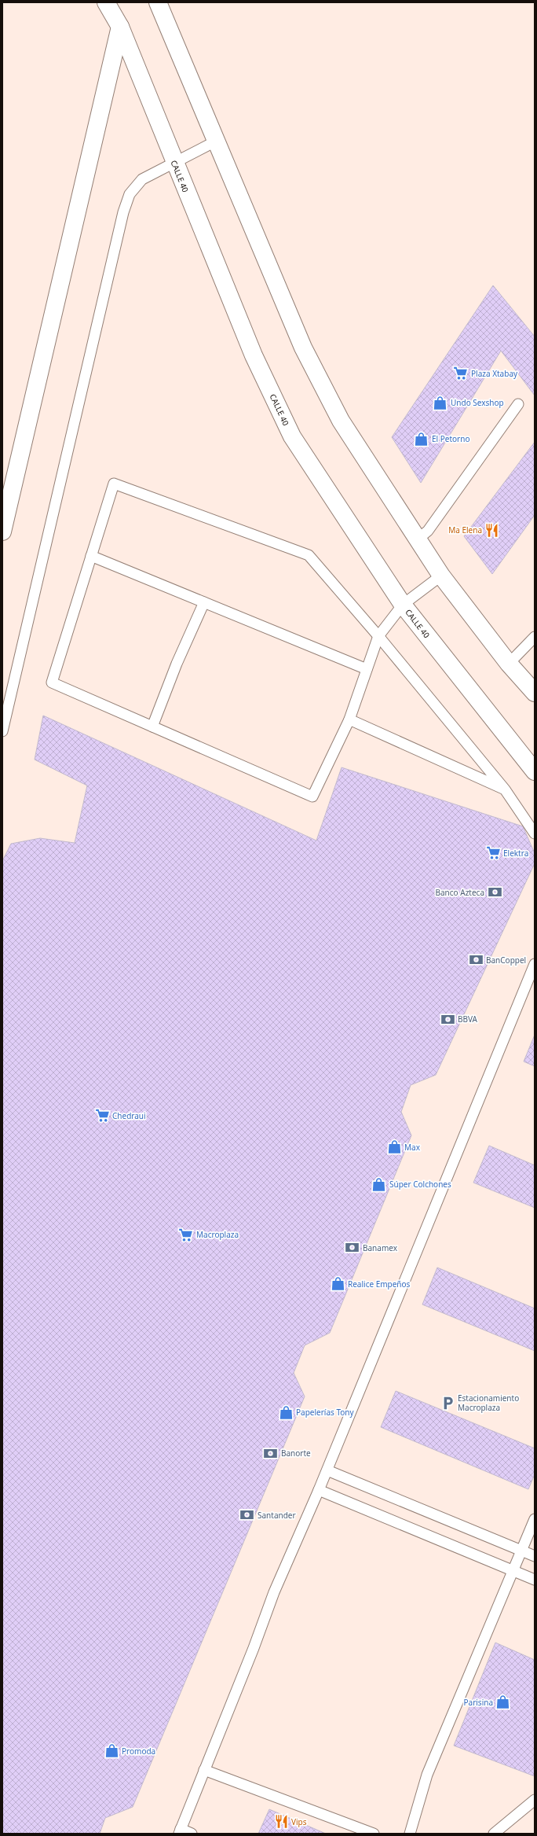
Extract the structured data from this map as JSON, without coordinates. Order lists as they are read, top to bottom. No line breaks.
{"streets":{"main road":["CALLE 40"]},"places":{"supermarket":["Plaza Xtabay","Elektra","Chedraui","Macroplaza"],"shop":["Undo Sexshop","El Petorno","Max","Súper Colchones","Realice Empeños","Papelerías Tony","Parisina","Promoda"],"restaurant":["Ma Elena","Vips"],"bank":["Banco Azteca","BanCoppel","BBVA","Banamex","Banorte","Santander"],"parking":["Estacionamiento Macroplaza"]}}
